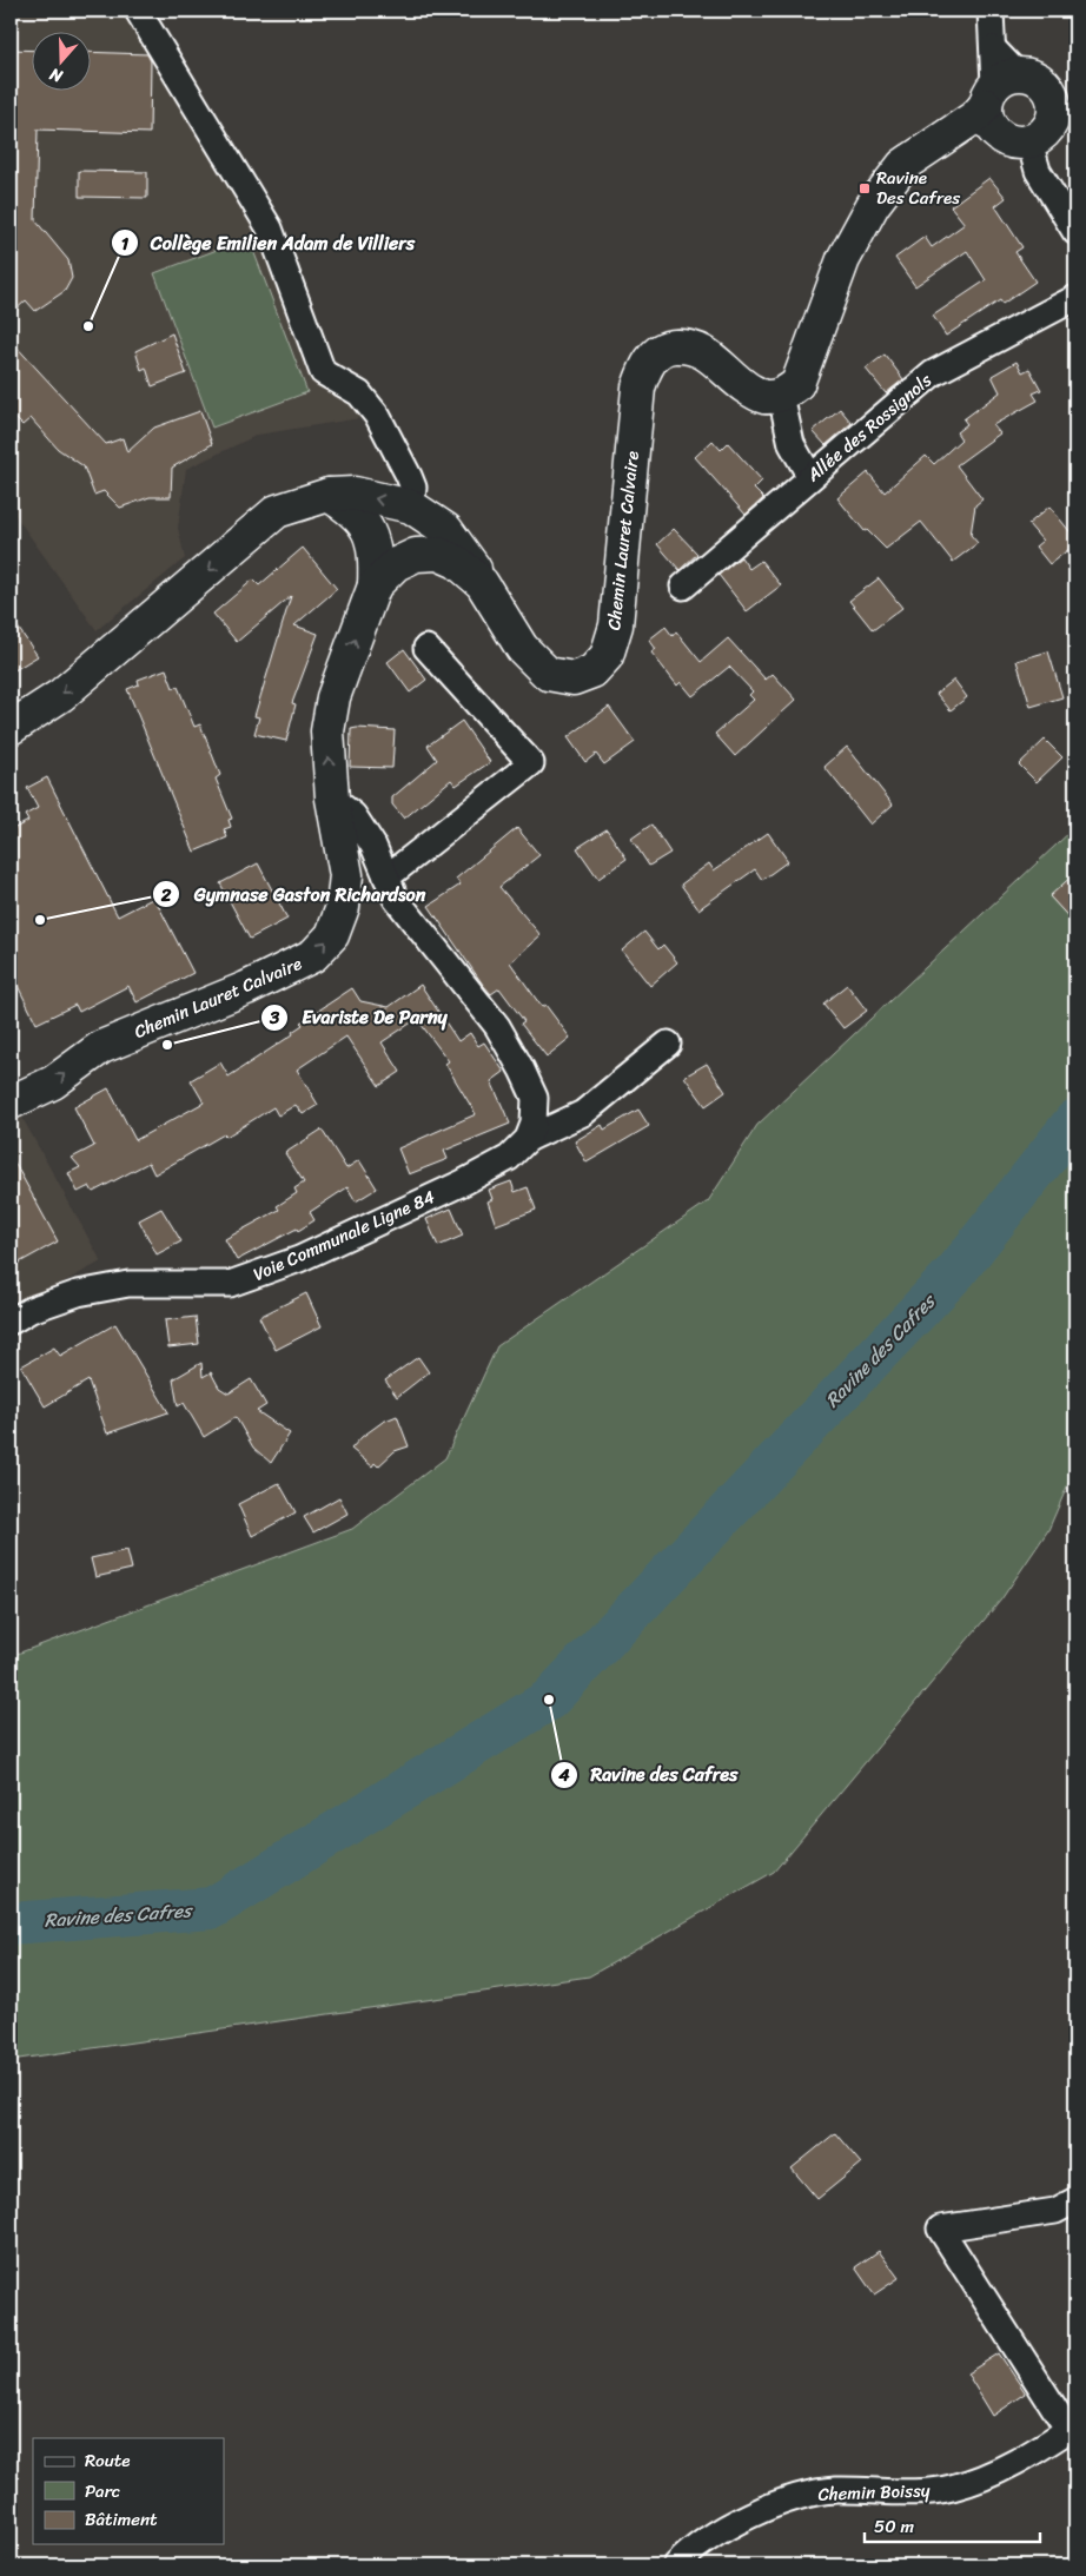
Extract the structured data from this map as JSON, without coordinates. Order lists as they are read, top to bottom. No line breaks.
{"streets":{"main road":["Chemin Lauret Calvaire"],"street":["Allée des Rossignols","Voie Communale Ligne 84","Chemin Boissy"]},"water":["Ravine des Cafres"],"places":{"transit":["Ravine Des Cafres"],"other":["Collège Emilien Adam de Villiers","Gymnase Gaston Richardson","Evariste De Parny","Ravine des Cafres"]},"legend":["Route","Parc","Bâtiment"],"scale_bar":"50 m","north":"bottom"}
